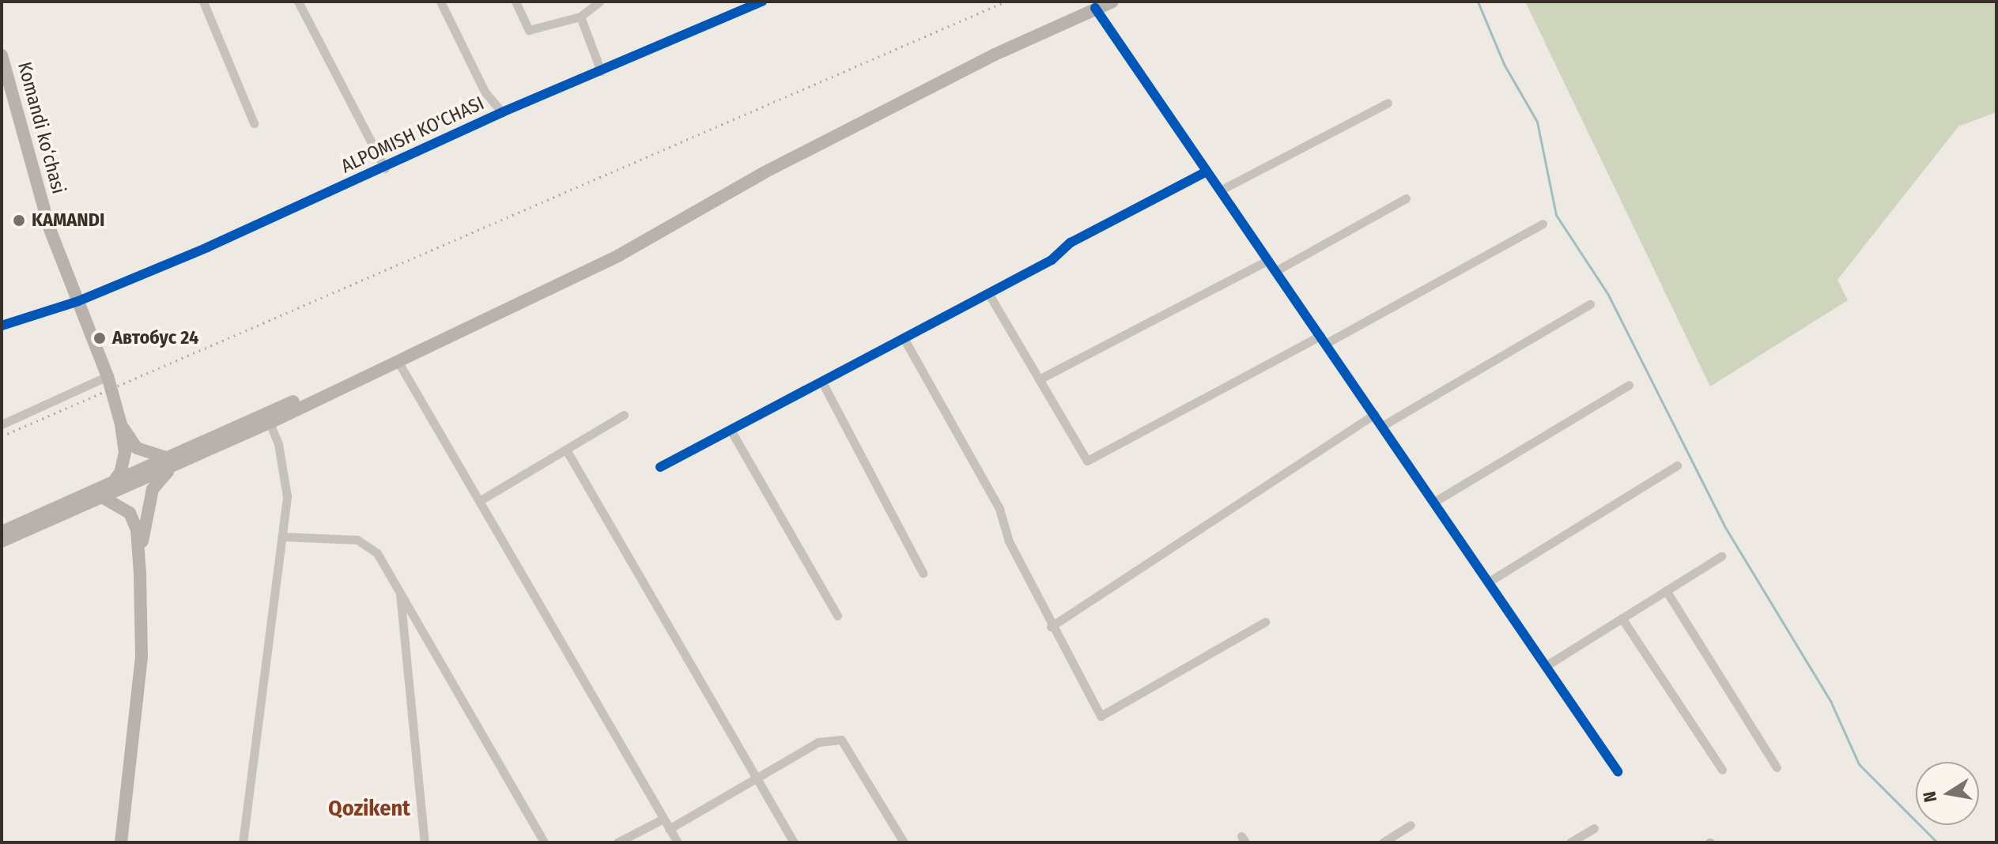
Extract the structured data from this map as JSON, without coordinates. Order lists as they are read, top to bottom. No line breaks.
{"streets":{"main road":["Komandi ko‘chasi"],"street":["ALPOMISH KO'CHASI"]},"crossings":[["Komandi ko‘chasi","ALPOMISH KO'CHASI"]],"districts":["Qozikent"],"places":["KAMANDI","Автобус 24"],"north":"left"}
